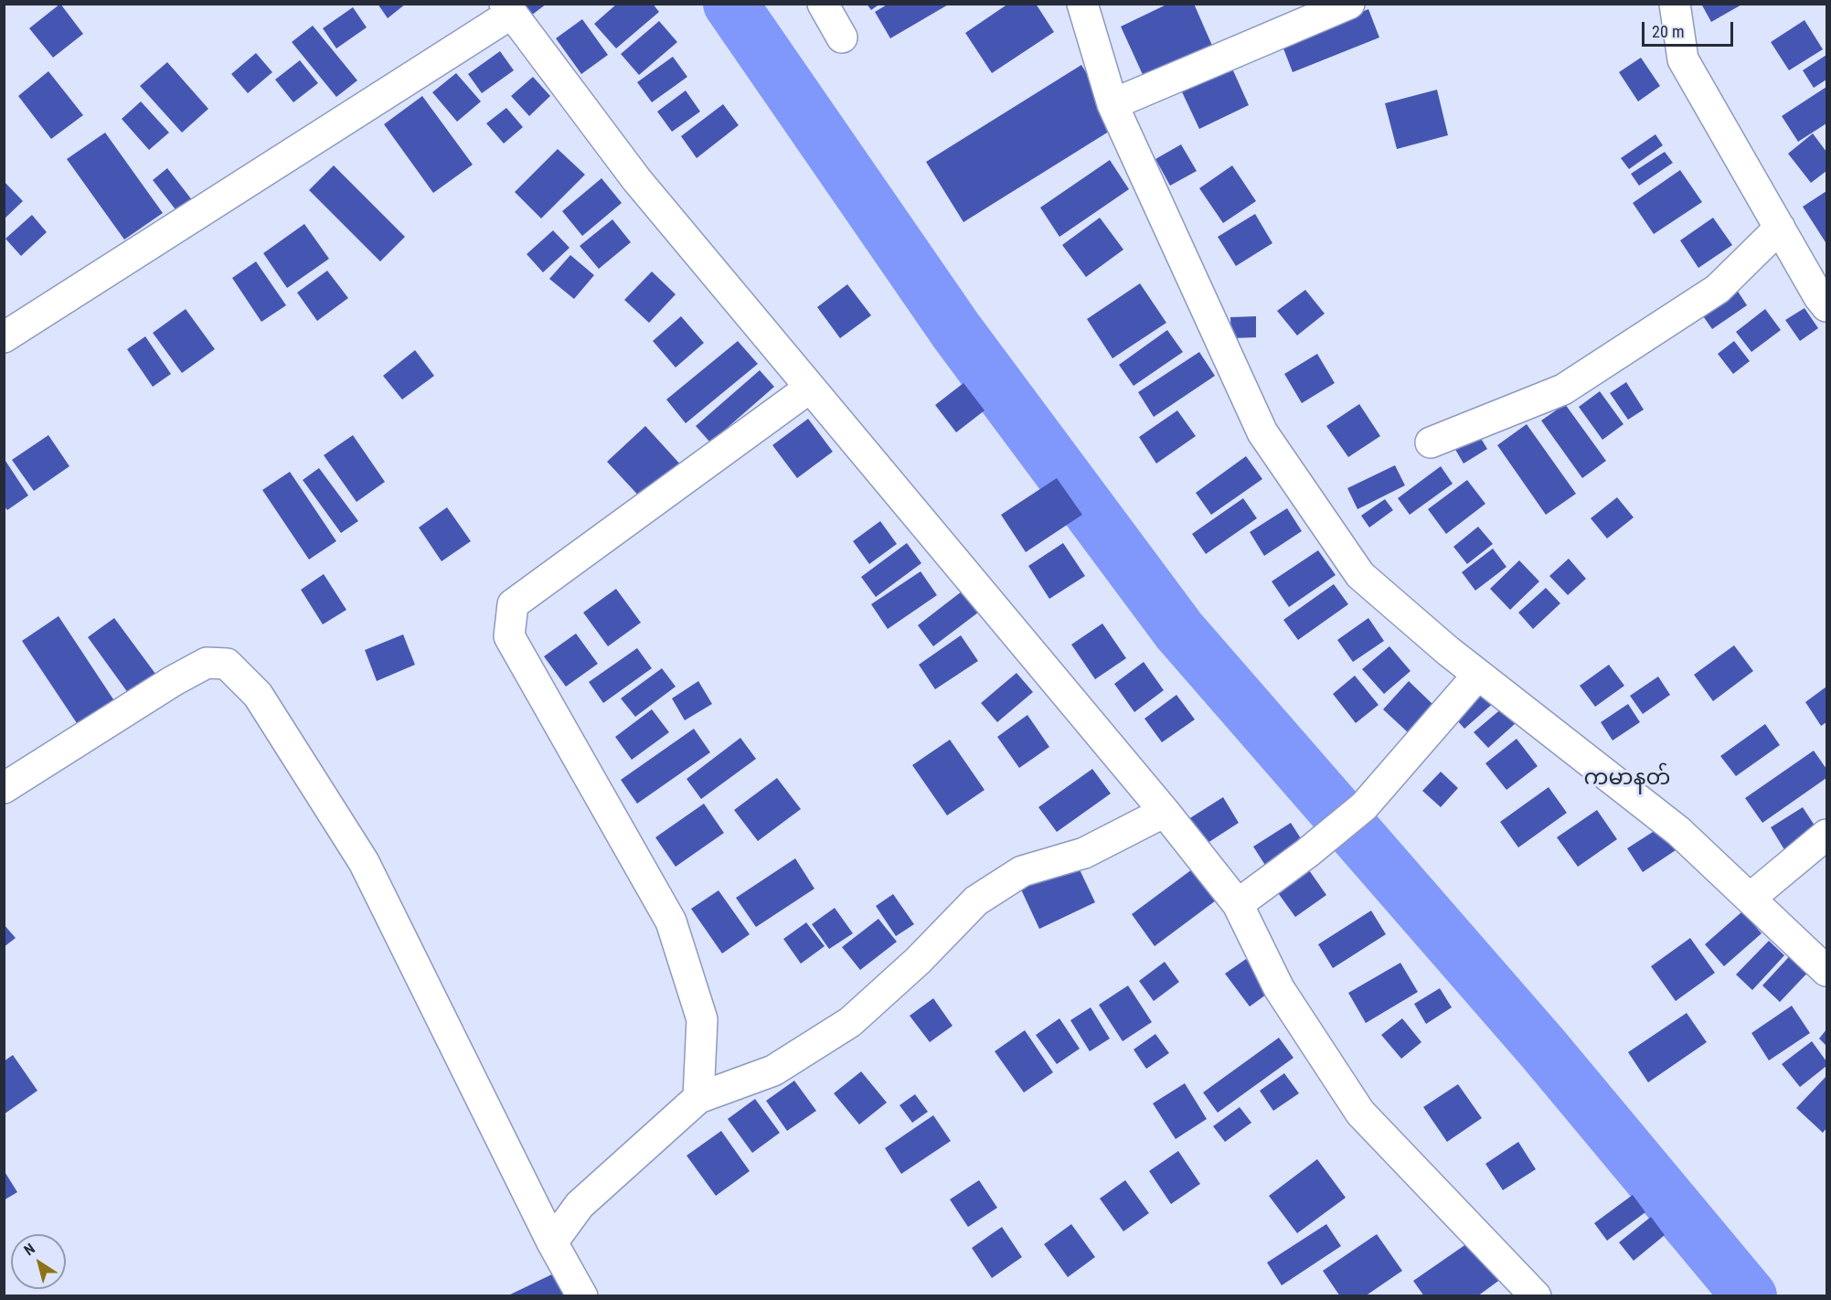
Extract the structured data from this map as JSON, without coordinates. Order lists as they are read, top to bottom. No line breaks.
{"districts":["ကမာနတ်"],"scale_bar":"20 m","north":"top left"}
